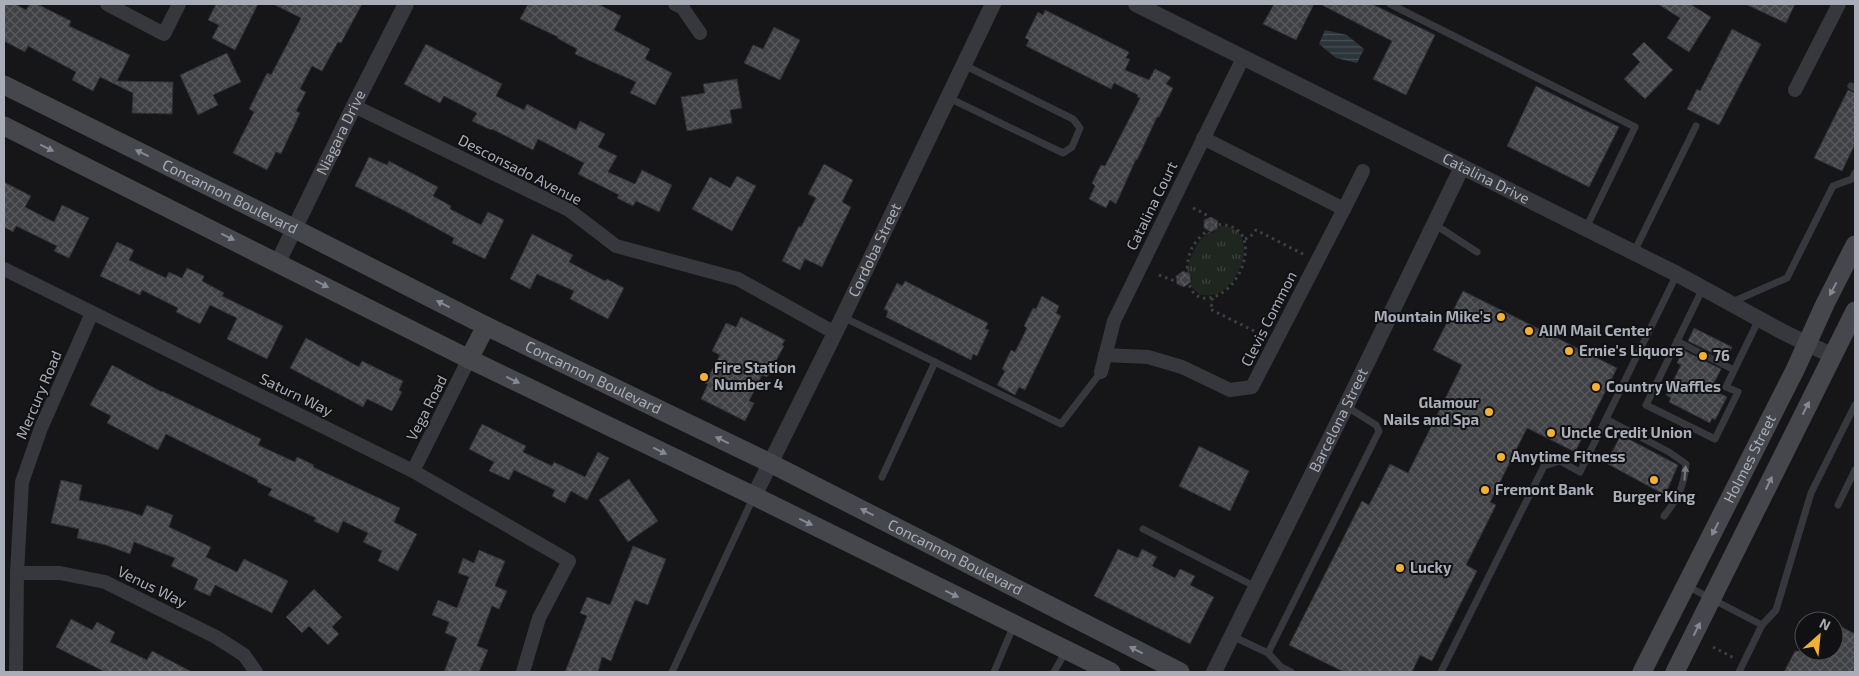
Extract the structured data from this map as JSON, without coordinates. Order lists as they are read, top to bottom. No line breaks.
{"streets":{"main road":["Concannon Boulevard","Holmes Street"],"street":["Niagara Drive","Desconsado Avenue","Catalina Drive","Catalina Court","Cordoba Street","Clevis Common","Mercury Road","Saturn Way","Vega Road","Barcelona Street","Venus Way"]},"crossings":[["Niagara Drive","Desconsado Avenue"],["Niagara Drive","Concannon Boulevard"],["Desconsado Avenue","Cordoba Street"],["Catalina Drive","Catalina Court"],["Catalina Drive","Barcelona Street"],["Catalina Drive","Holmes Street"],["Concannon Boulevard","Cordoba Street"],["Catalina Court","Clevis Common"],["Mercury Road","Saturn Way"],["Mercury Road","Venus Way"],["Saturn Way","Vega Road"]],"places":["Mountain Mike's","AIM Mail Center","Ernie's Liquors","76","Fire Station Number 4","Country Waffles","Glamour Nails and Spa","Uncle Credit Union","Anytime Fitness","Burger King","Fremont Bank","Lucky"],"north":"top right"}
